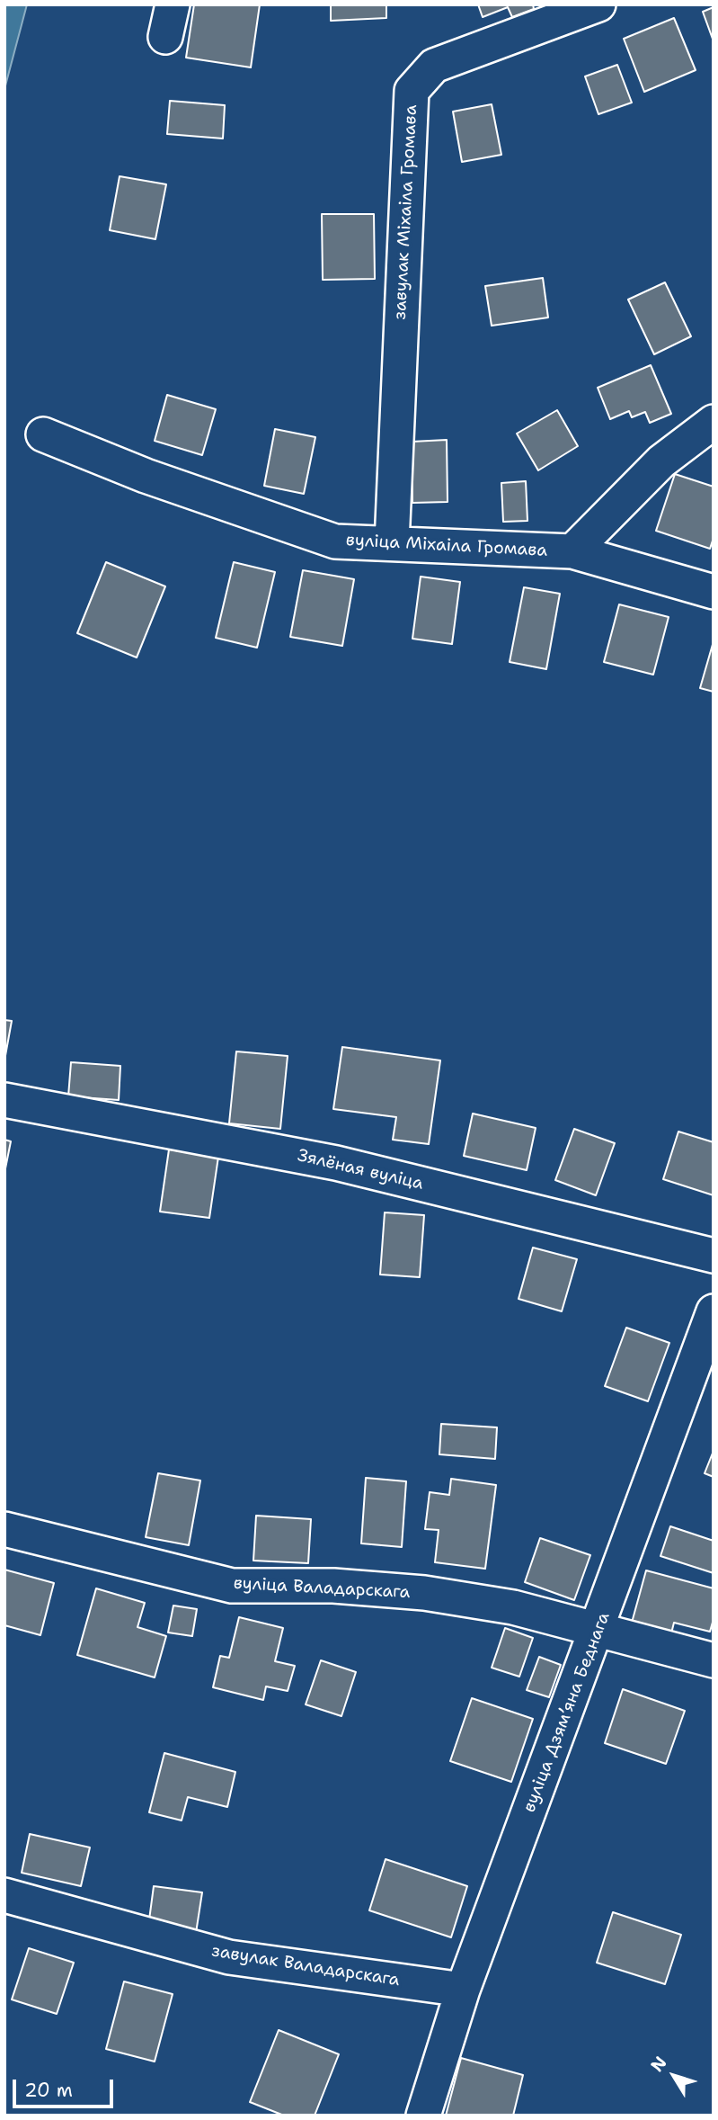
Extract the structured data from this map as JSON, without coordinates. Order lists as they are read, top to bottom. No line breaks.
{"streets":{"street":["завулак Міхаіла Громава","вуліца Міхаіла Громава","Зялёная вуліца","вуліца Валадарскага","вуліца Дзямʼяна Беднага","завулак Валадарскага"]},"crossings":[["завулак Міхаіла Громава","вуліца Міхаіла Громава"],["вуліца Валадарскага","вуліца Дзямʼяна Беднага"],["вуліца Дзямʼяна Беднага","завулак Валадарскага"]],"scale_bar":"20 m","north":"top left"}
